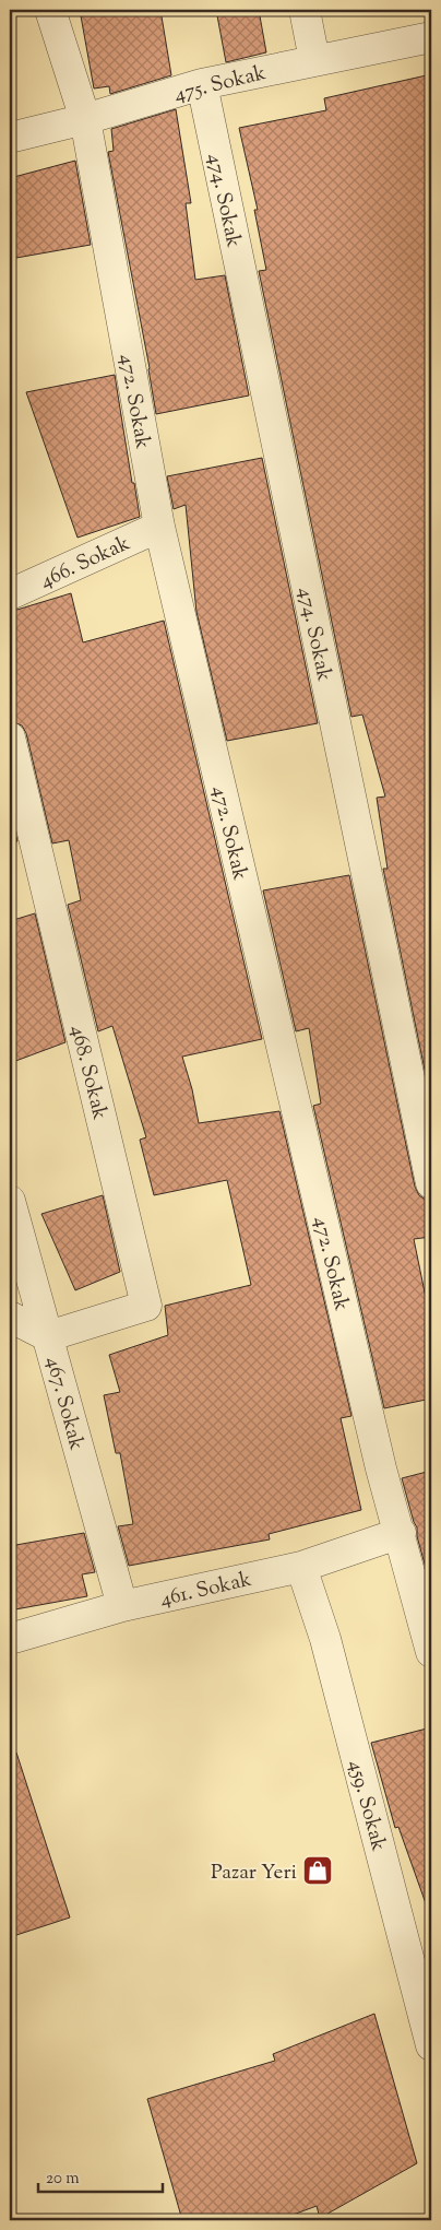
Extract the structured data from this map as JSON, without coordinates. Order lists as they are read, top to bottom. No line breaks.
{"streets":{"street":["475. Sokak","474. Sokak","472. Sokak","466. Sokak","468. Sokak","467. Sokak","461. Sokak","459. Sokak"]},"crossings":[["475. Sokak","474. Sokak"],["475. Sokak","472. Sokak"],["472. Sokak","466. Sokak"],["472. Sokak","461. Sokak"],["468. Sokak","467. Sokak"],["467. Sokak","461. Sokak"],["461. Sokak","459. Sokak"]],"places":{"shop":["Pazar Yeri"]},"scale_bar":"20 m"}
